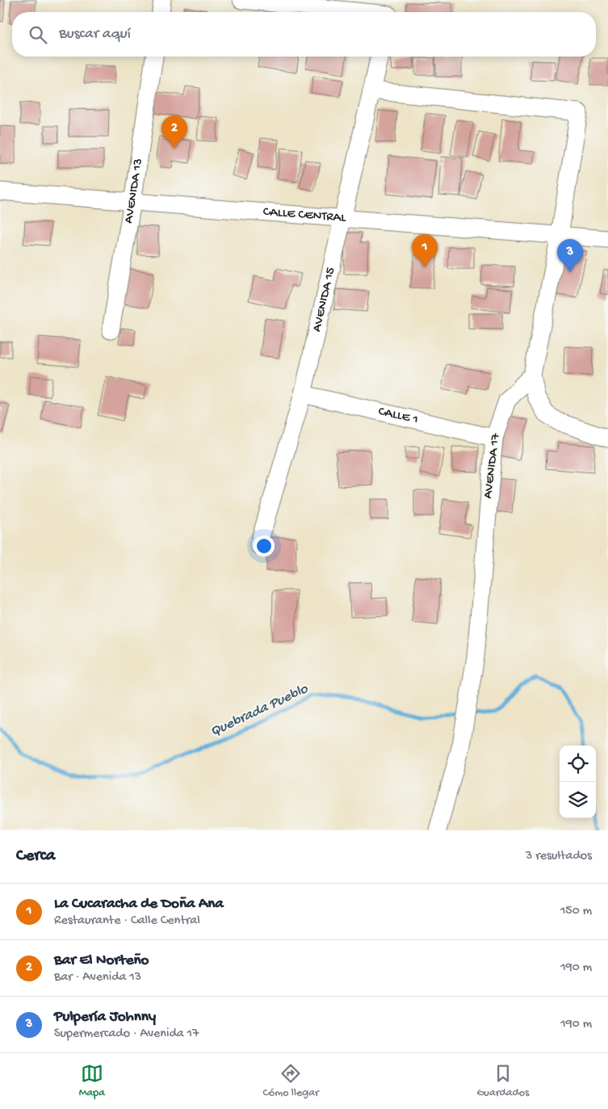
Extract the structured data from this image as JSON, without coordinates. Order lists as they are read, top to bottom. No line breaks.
{"streets":{"street":["AVENIDA 13","CALLE CENTRAL","AVENIDA 15","CALLE 1","AVENIDA 17"]},"crossings":[["AVENIDA 13","CALLE CENTRAL"],["CALLE CENTRAL","AVENIDA 15"],["AVENIDA 15","CALLE 1"],["CALLE 1","AVENIDA 17"]],"water":["Quebrada Pueblo"],"page":{"search":"Buscar aquí","pins":["2","1","3"],"heading":["Cerca","3 resultados"],"list":[{"mark":"1","name":"La Cucaracha de Doña Ana","note":"Restaurante · Calle Central","value":"150 m"},{"mark":"2","name":"Bar El Norteño","note":"Bar · Avenida 13","value":"190 m"},{"mark":"3","name":"Pulpería Johnny","note":"Supermercado · Avenida 17","value":"190 m"}],"nav":["Mapa","Cómo llegar","Guardados"]}}
